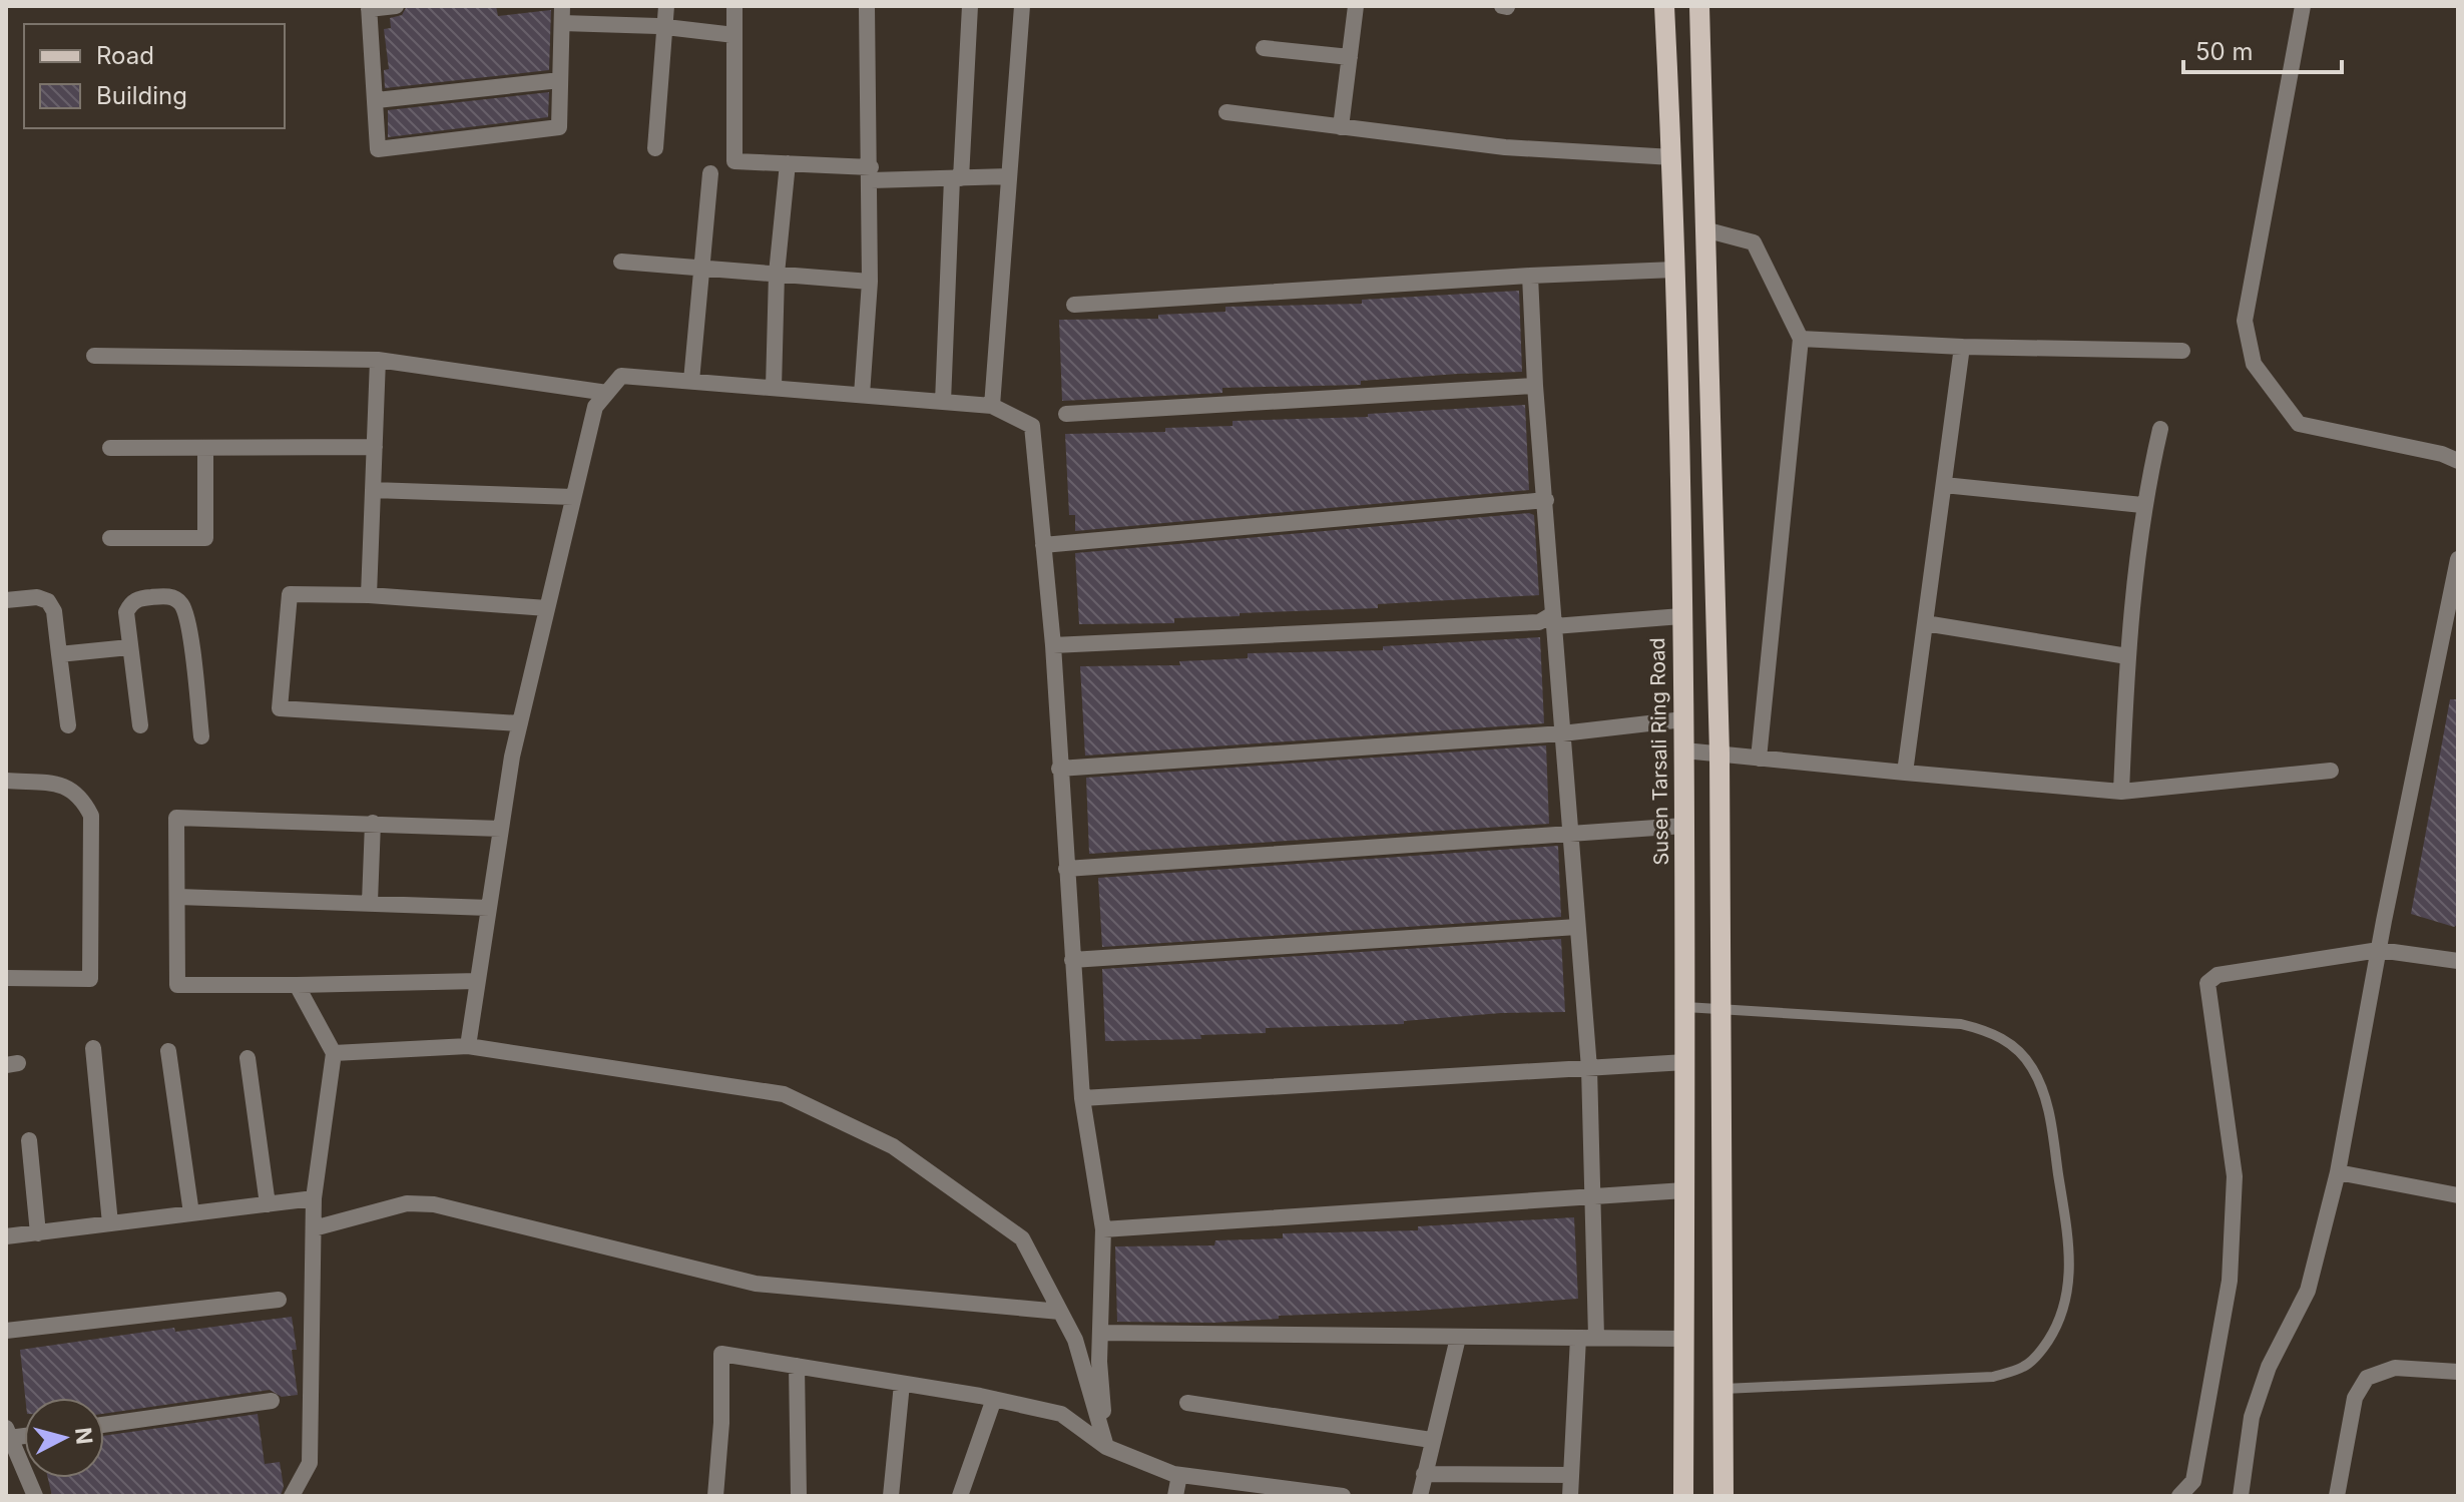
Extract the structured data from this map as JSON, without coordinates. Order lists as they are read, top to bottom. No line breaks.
{"streets":{"main road":["Susen Tarsali Ring Road"]},"legend":["Road","Building"],"scale_bar":"50 m","north":"right"}
